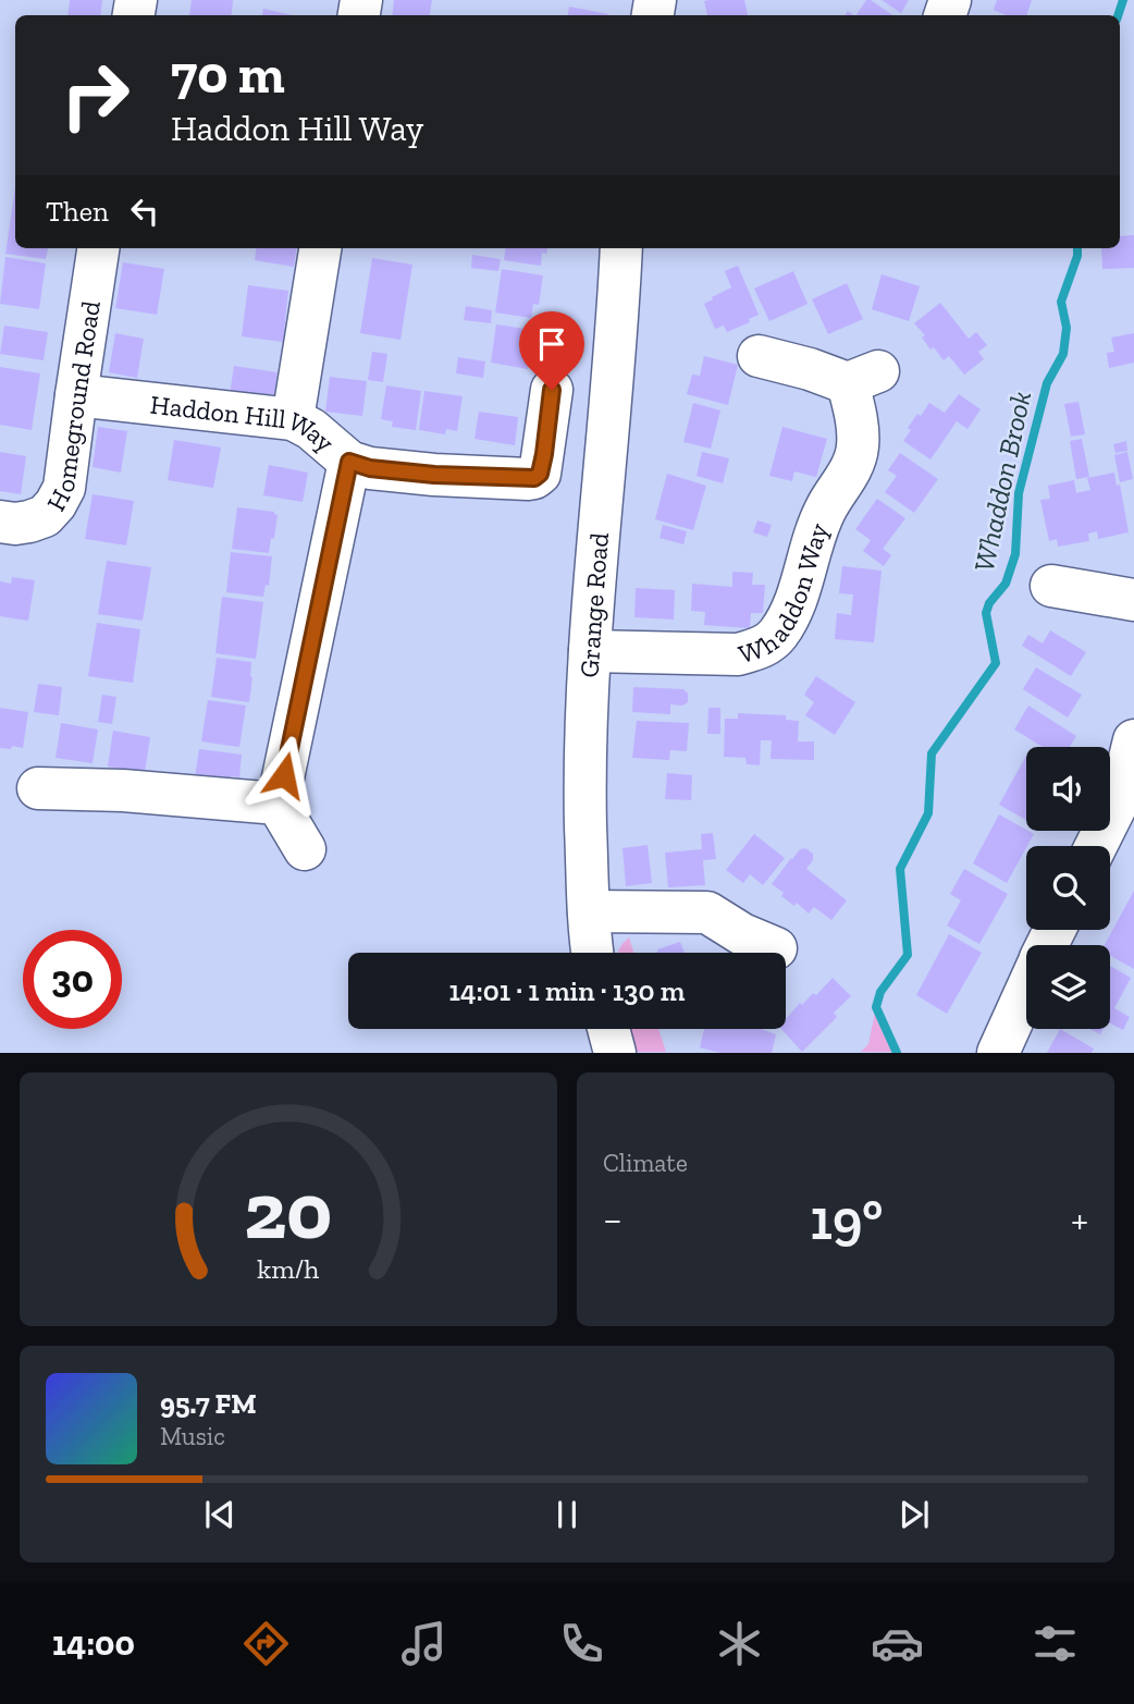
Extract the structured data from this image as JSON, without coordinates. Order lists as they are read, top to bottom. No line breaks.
{"streets":{"street":["Homeground Road","Haddon Hill Way","Whaddon Way","Grange Road"]},"crossings":[["Homeground Road","Haddon Hill Way"],["Whaddon Way","Grange Road"]],"water":["Whaddon Brook"],"page":{"turn":["70 m","Haddon Hill Way"],"then":"Then","limit":"30","trip":"14:01 · 1 min · 130 m","tile":"Climate","heat":["−","19°","+"],"song":["95.7 FM","Music"],"tabs":"14:00","gauge":["20","km/h"]}}
